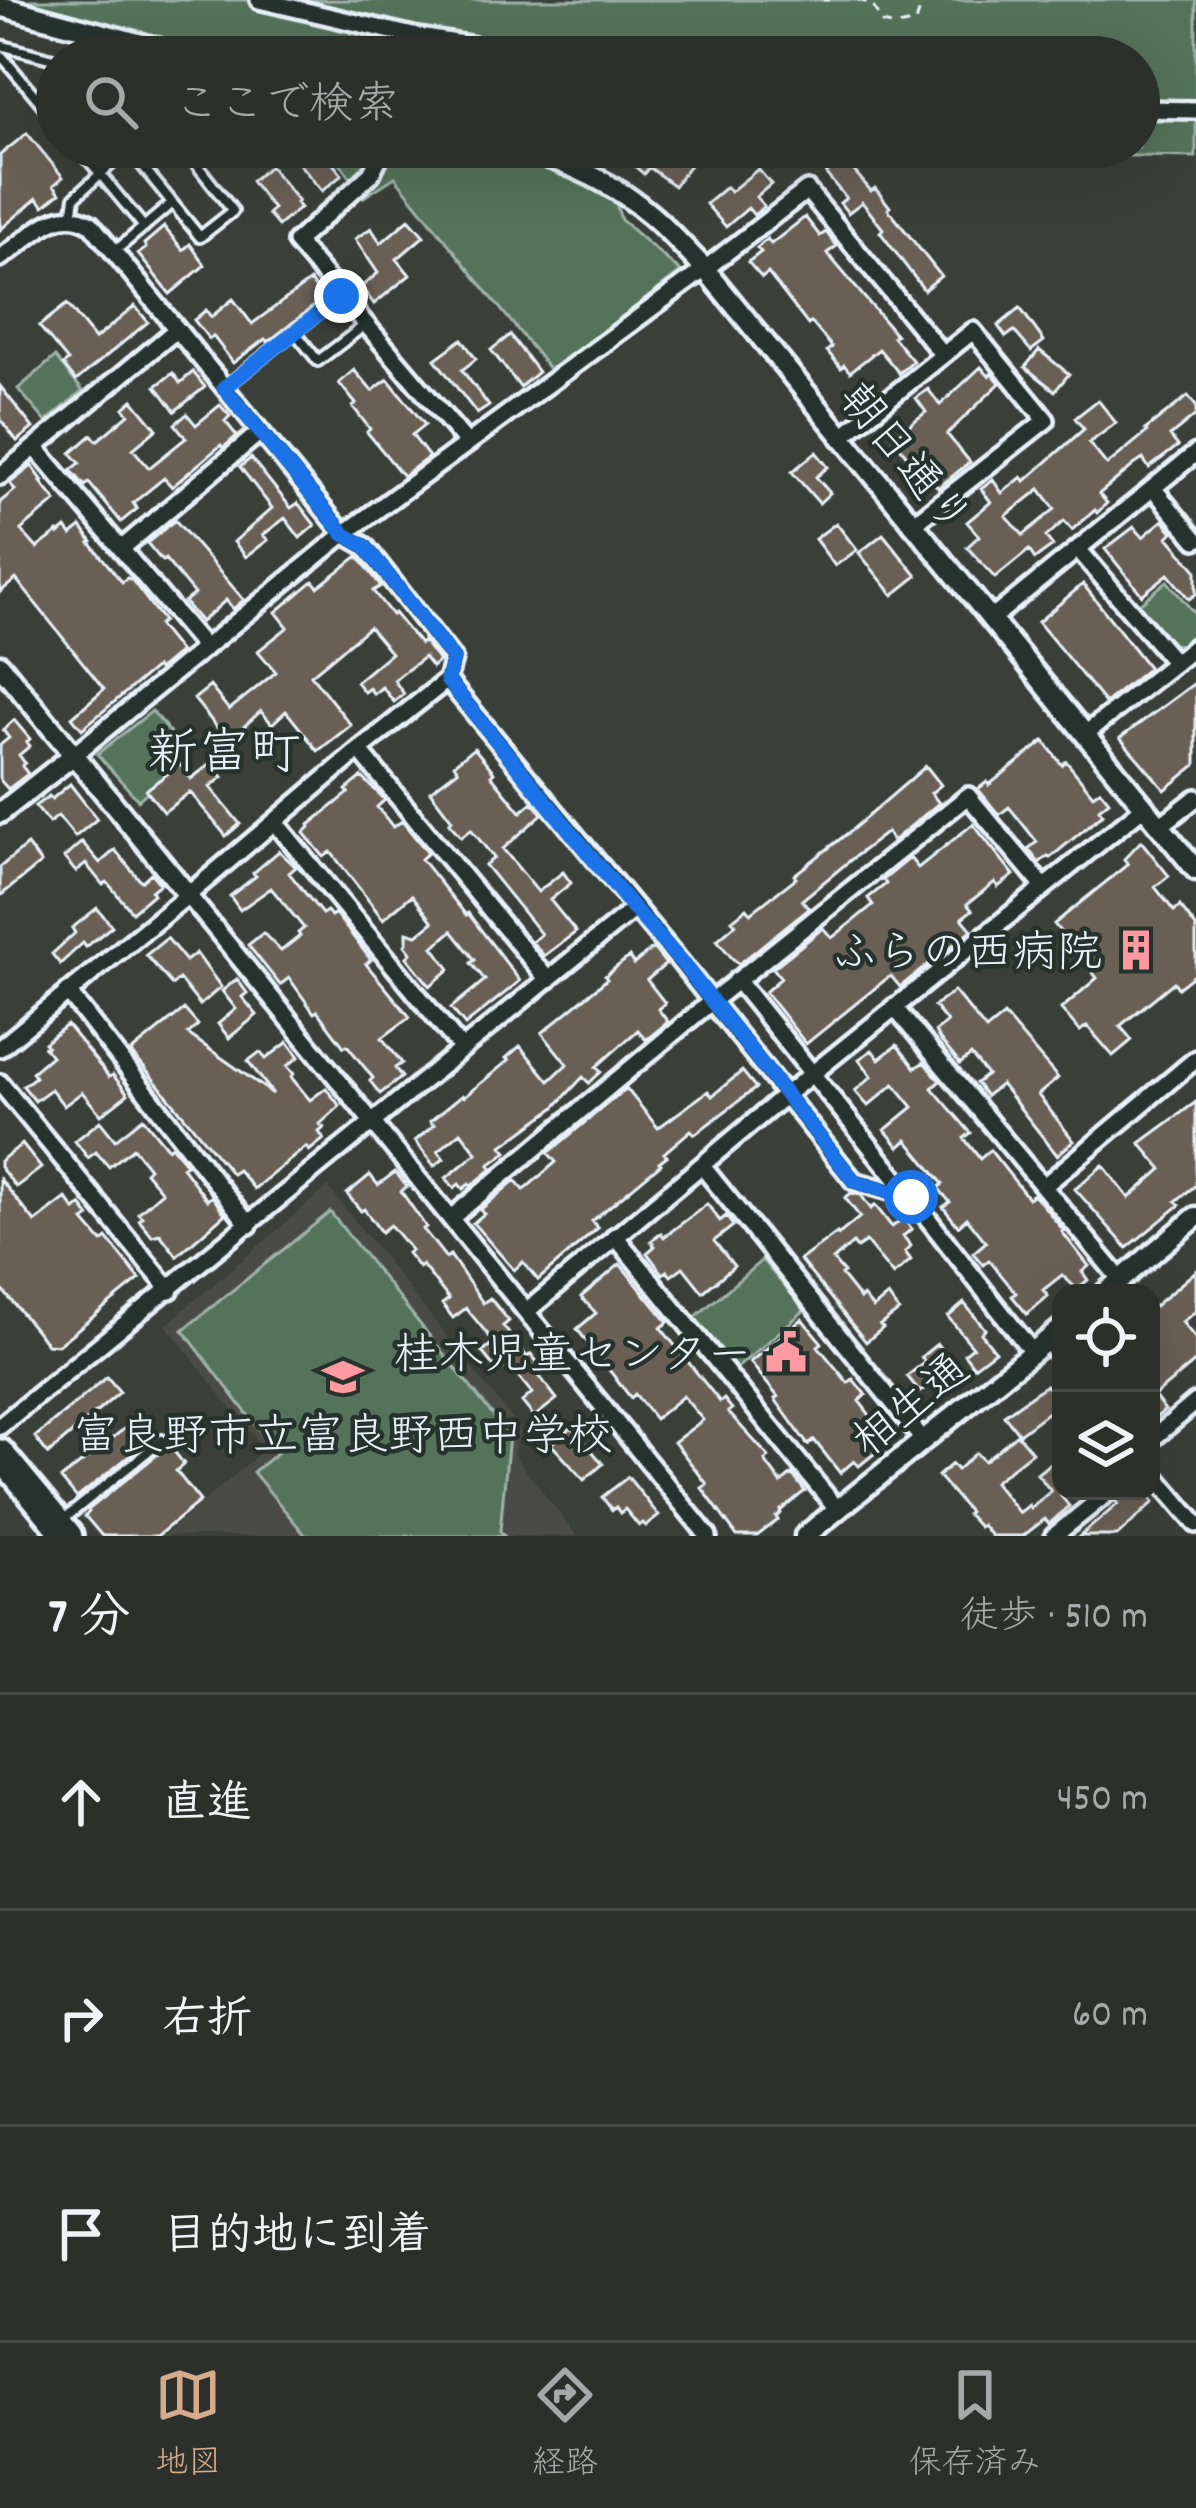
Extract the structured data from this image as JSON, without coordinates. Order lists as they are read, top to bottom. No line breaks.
{"streets":{"street":["朝日通り","相生通"]},"districts":["新富町"],"places":{"building":["ふらの西病院"],"public building":["桂木児童センター"],"school or university":["富良野市立富良野西中学校"]},"page":{"search":"ここで検索","heading":["7 分","徒歩 · 510 m"],"list":[["直進","450 m"],["右折","60 m"],"目的地に到着"],"nav":["地図","経路","保存済み"]}}
